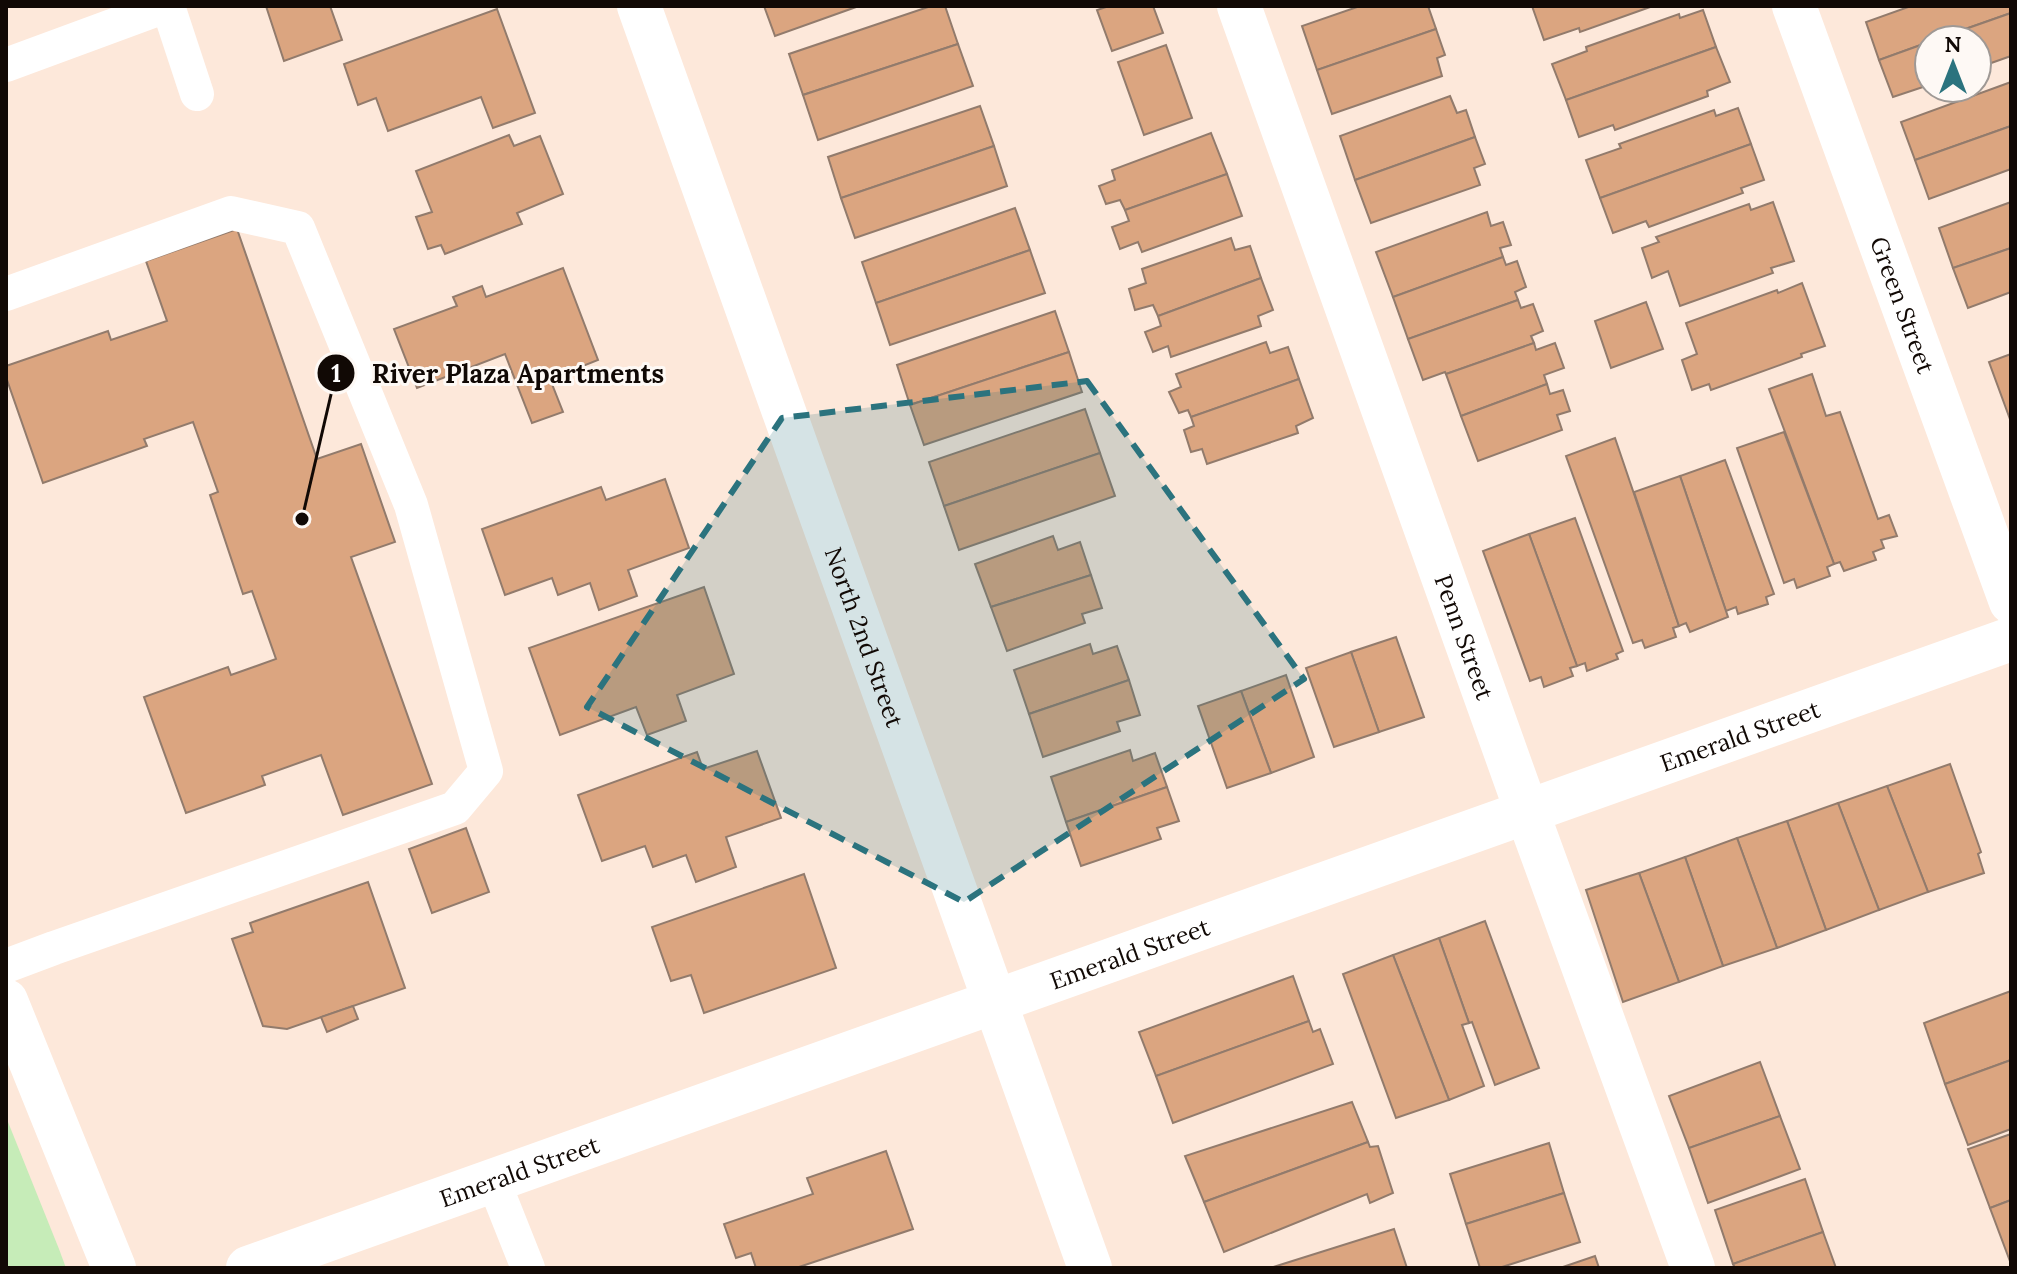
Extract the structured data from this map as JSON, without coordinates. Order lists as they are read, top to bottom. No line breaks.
{"streets":{"street":["Green Street","North 2nd Street","Penn Street","Emerald Street"]},"crossings":[["North 2nd Street","Emerald Street"],["Penn Street","Emerald Street"]],"places":["River Plaza Apartments"],"north":"top"}
